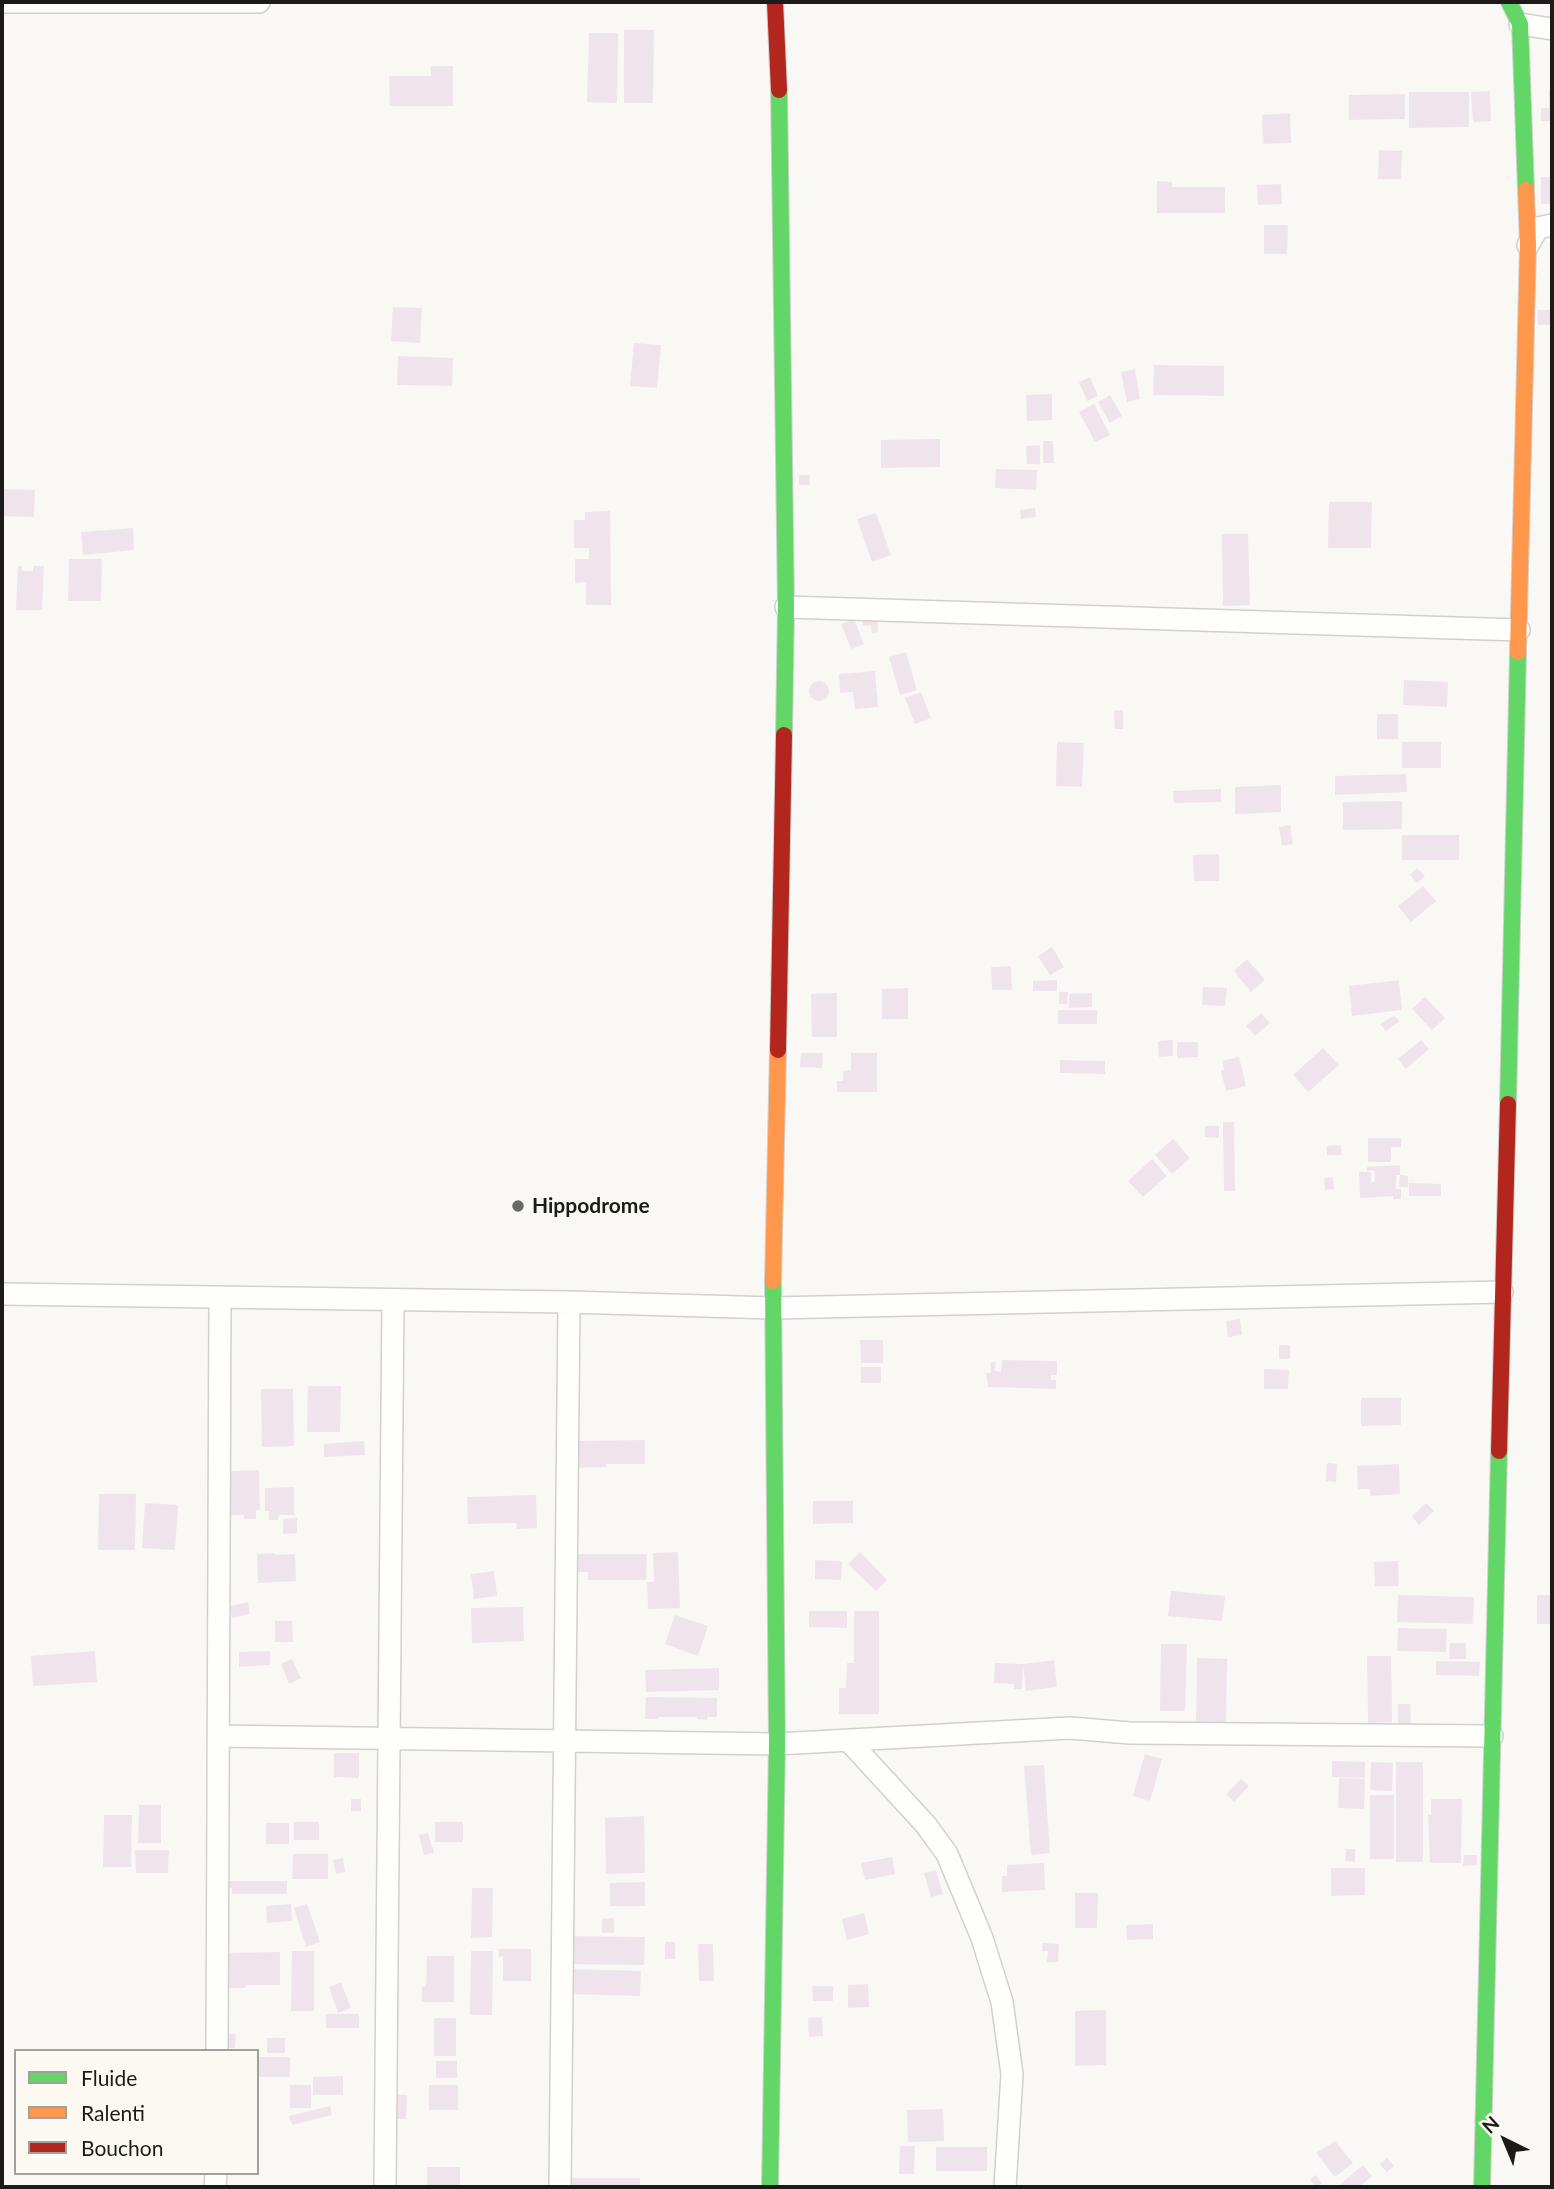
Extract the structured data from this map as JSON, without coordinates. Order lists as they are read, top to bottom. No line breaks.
{"places":["Hippodrome"],"legend":["Fluide","Ralenti","Bouchon"],"north":"top left"}
